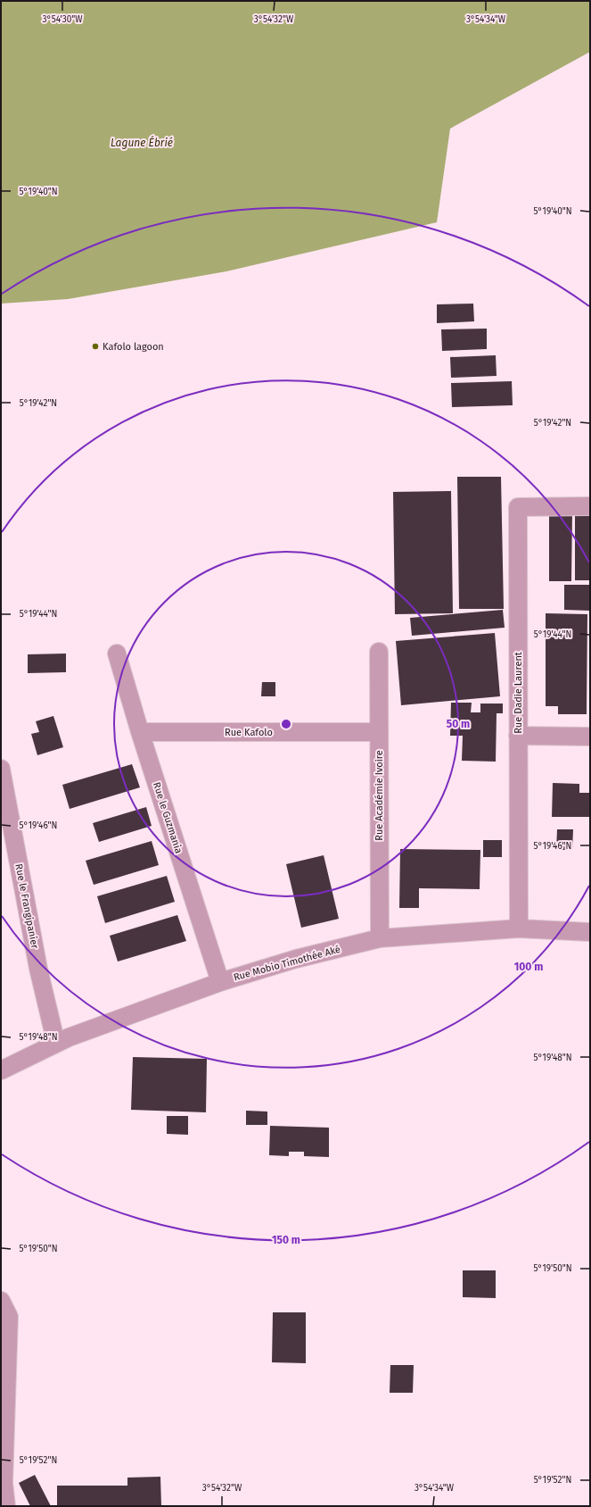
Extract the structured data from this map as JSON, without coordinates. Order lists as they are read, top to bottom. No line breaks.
{"streets":{"street":["Rue Dadie Laurent","Rue Kafolo","Rue Académie Ivoire","Rue le Guzmania","Rue le Frangipanier","Rue Mobio Timothée Aké"]},"crossings":[["Rue Dadie Laurent","Rue Mobio Timothée Aké"],["Rue Kafolo","Rue Académie Ivoire"],["Rue Kafolo","Rue le Guzmania"],["Rue Académie Ivoire","Rue Mobio Timothée Aké"],["Rue le Guzmania","Rue Mobio Timothée Aké"],["Rue le Frangipanier","Rue Mobio Timothée Aké"]],"water":["Lagune Ébrié"],"places":["Kafolo lagoon"],"coordinates":["3°54'30\"W","3°54'32\"W","3°54'34\"W","5°19'40\"N","5°19'42\"N","5°19'44\"N","5°19'46\"N","5°19'48\"N","5°19'50\"N","5°19'52\"N"],"rings":["50 m","100 m","150 m"]}
